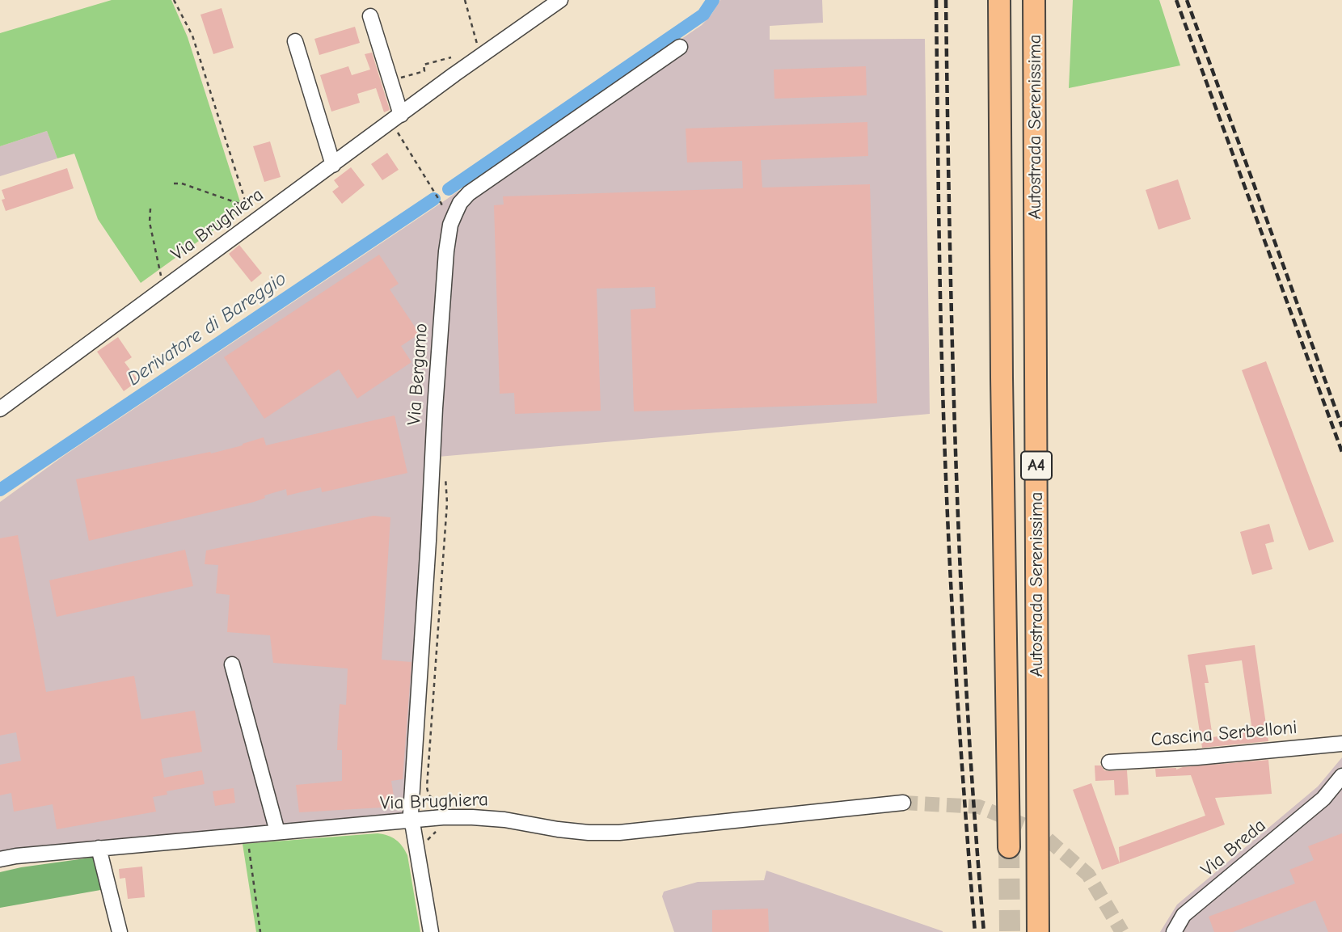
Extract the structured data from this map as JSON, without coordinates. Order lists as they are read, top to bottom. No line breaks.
{"streets":{"highway":["Autostrada Serenissima","A4"],"street":["Via Brughiera","Via Bergamo","Cascina Serbelloni","Via Breda"]},"crossings":[["Via Brughiera","Via Bergamo"]],"water":["Derivatore di Bareggio"]}
